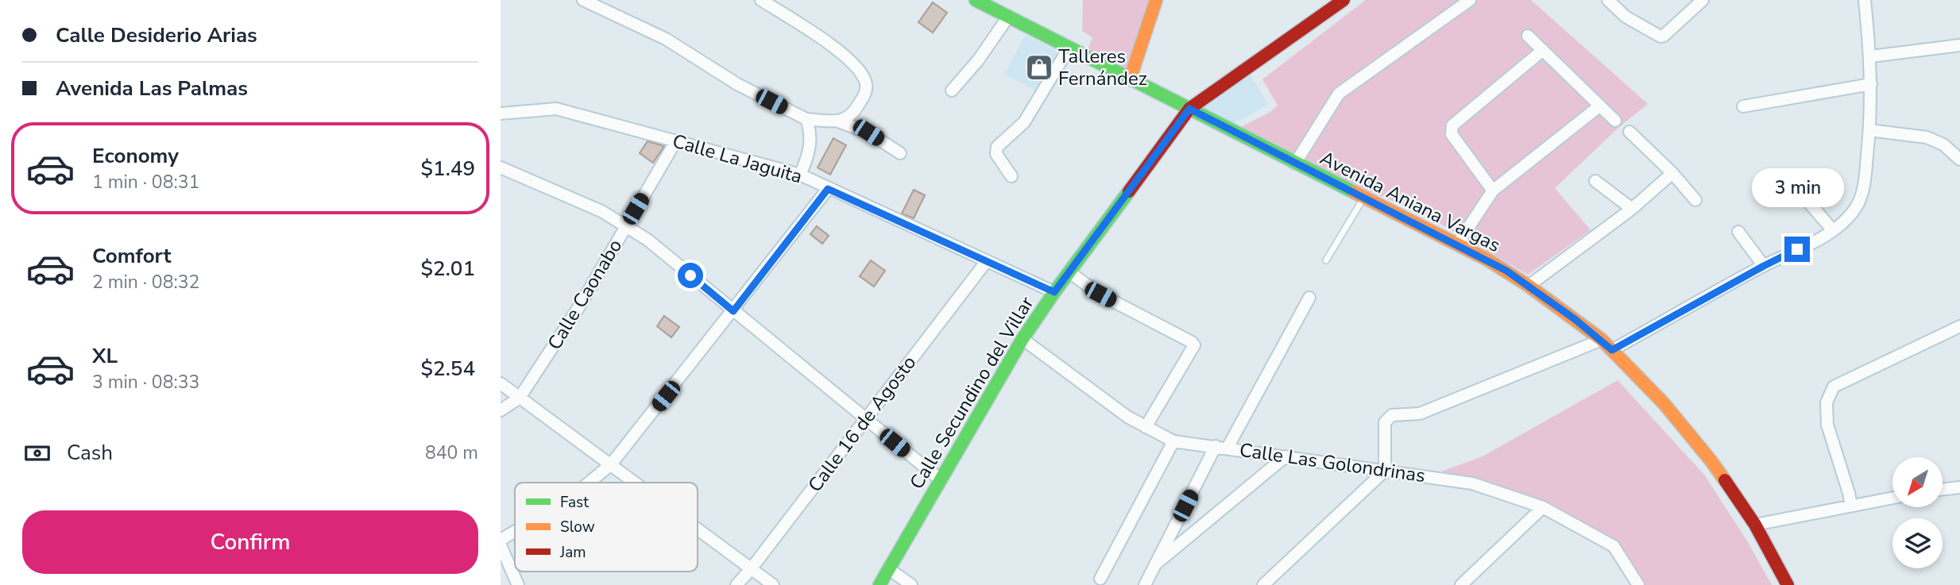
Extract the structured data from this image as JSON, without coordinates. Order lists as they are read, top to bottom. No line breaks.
{"streets":{"main road":["Avenida Aniana Vargas","Calle Secundino del Villar"],"street":["Calle La Jaguita","Calle Caonabo","Calle 16 de Agosto","Calle Las Golondrinas"]},"crossings":[["Calle La Jaguita","Calle Caonabo"],["Calle La Jaguita","Calle Secundino del Villar"],["Calle La Jaguita","Calle 16 de Agosto"],["Avenida Aniana Vargas","Calle Secundino del Villar"],["Calle Secundino del Villar","Calle Las Golondrinas"]],"places":{"shop":["Talleres Fernández"]},"legend":["Fast","Slow","Jam"],"north":"bottom left","page":{"banner":["Calle Desiderio Arias","Avenida Las Palmas"],"list":[{"name":"Economy","note":"1 min · 08:31","value":"$1.49"},{"name":"Comfort","note":"2 min · 08:32","value":"$2.01"},{"name":"XL","note":"3 min · 08:33","value":"$2.54"}],"bubble":"3 min","pay":["Cash","840 m"],"buttons":"Confirm"}}
